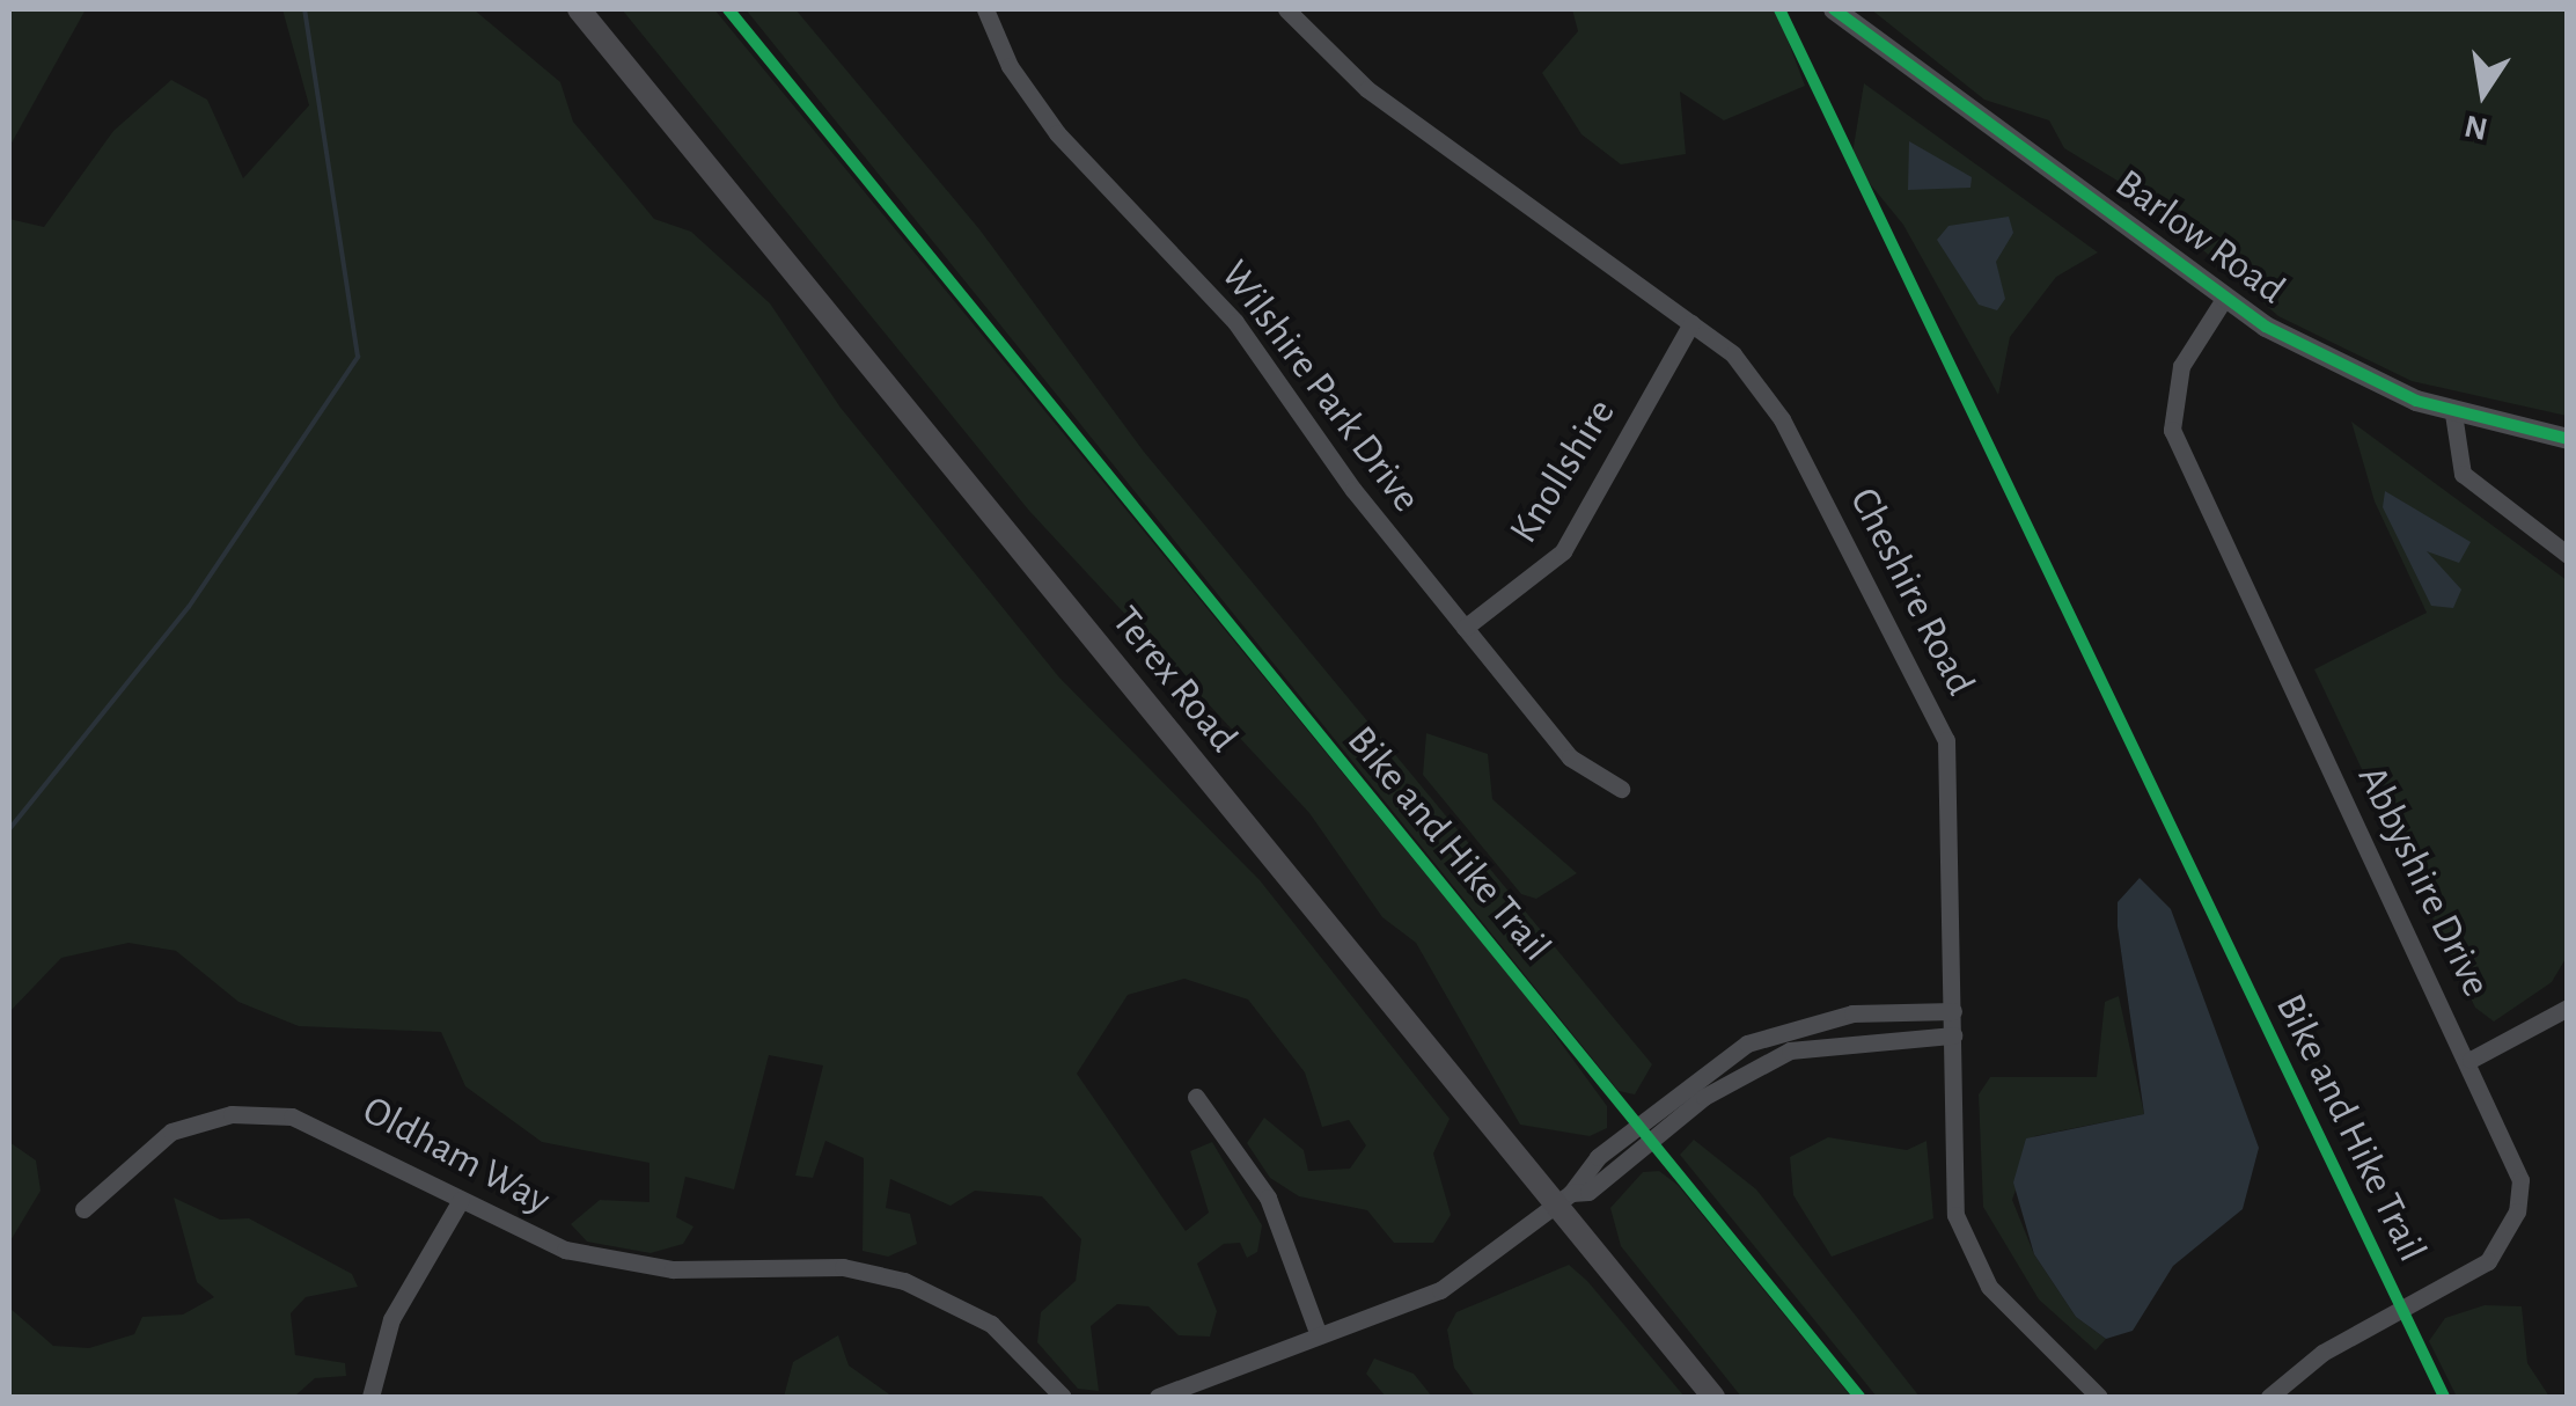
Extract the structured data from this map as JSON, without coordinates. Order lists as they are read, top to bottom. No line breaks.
{"streets":{"main road":["Terex Road"],"street":["Barlow Road","Wilshire Park Drive","Knollshire","Cheshire Road","Abbyshire Drive","Oldham Way"],"cycle path":["Bike and Hike Trail"]},"crossings":[["Barlow Road","Abbyshire Drive"],["Wilshire Park Drive","Knollshire"],["Knollshire","Cheshire Road"]],"north":"bottom"}
